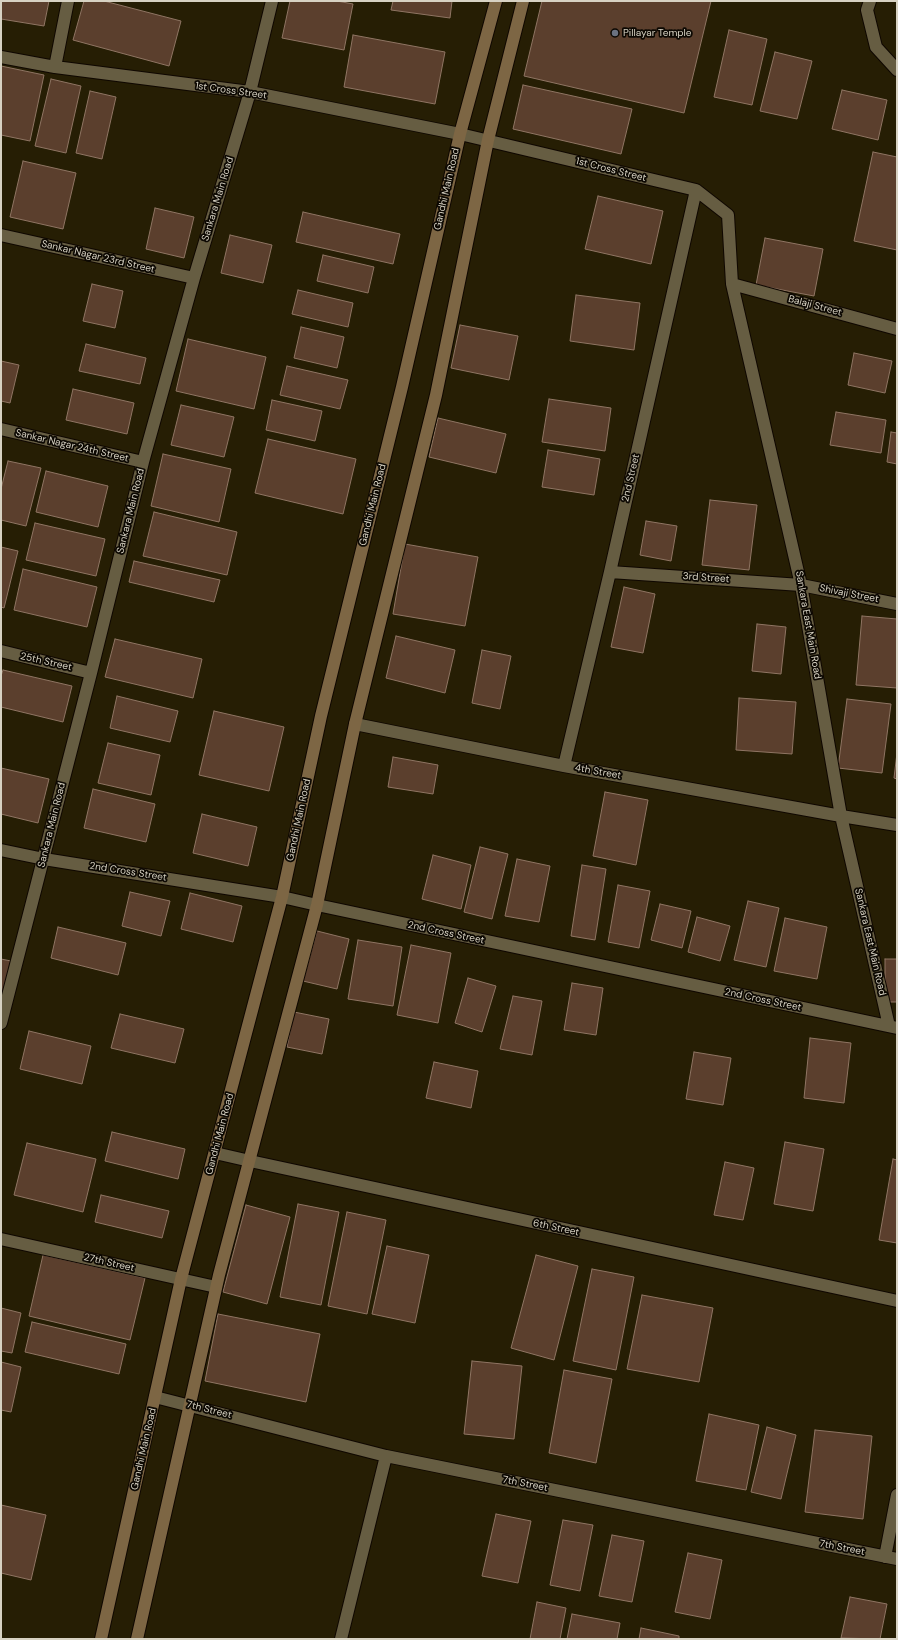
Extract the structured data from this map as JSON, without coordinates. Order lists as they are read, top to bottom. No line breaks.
{"streets":{"street":["1st Cross Street","Gandhi Main Road","Sankara Main Road","Sankar Nagar 23rd Street","Balaji Street","Sankar Nagar 24th Street","2nd Street","3rd Street","Shivaji Street","Sankara East Main Road","25th Street","4th Street","2nd Cross Street","6th Street","27th Street","7th Street"]},"crossings":[["1st Cross Street","Gandhi Main Road"],["1st Cross Street","Sankara Main Road"],["1st Cross Street","2nd Street"],["1st Cross Street","Sankara East Main Road"],["Gandhi Main Road","2nd Cross Street"],["Gandhi Main Road","6th Street"],["Gandhi Main Road","27th Street"],["Gandhi Main Road","7th Street"],["Sankara Main Road","Sankar Nagar 23rd Street"],["Sankara Main Road","Sankar Nagar 24th Street"],["Sankara Main Road","25th Street"],["Sankara Main Road","2nd Cross Street"],["Balaji Street","Sankara East Main Road"],["2nd Street","3rd Street"],["2nd Street","4th Street"],["3rd Street","Shivaji Street"],["3rd Street","Sankara East Main Road"],["Shivaji Street","Sankara East Main Road"],["Sankara East Main Road","4th Street"],["Sankara East Main Road","2nd Cross Street"]],"places":["Pillayar Temple"]}
